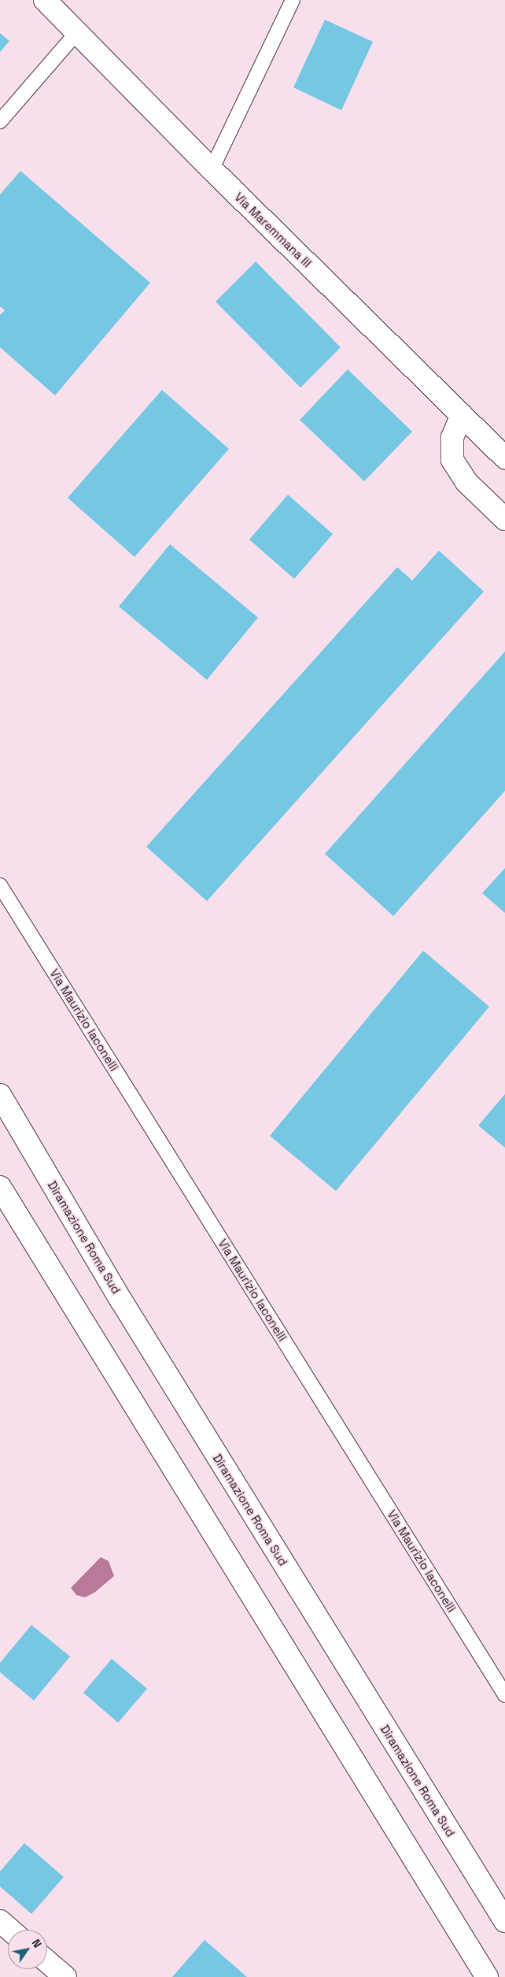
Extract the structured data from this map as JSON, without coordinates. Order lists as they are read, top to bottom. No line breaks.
{"streets":{"main road":["Via Maremmana III","Diramazione Roma Sud"],"lane":["Via Maurizio Iaconelli"]},"north":"top right"}
